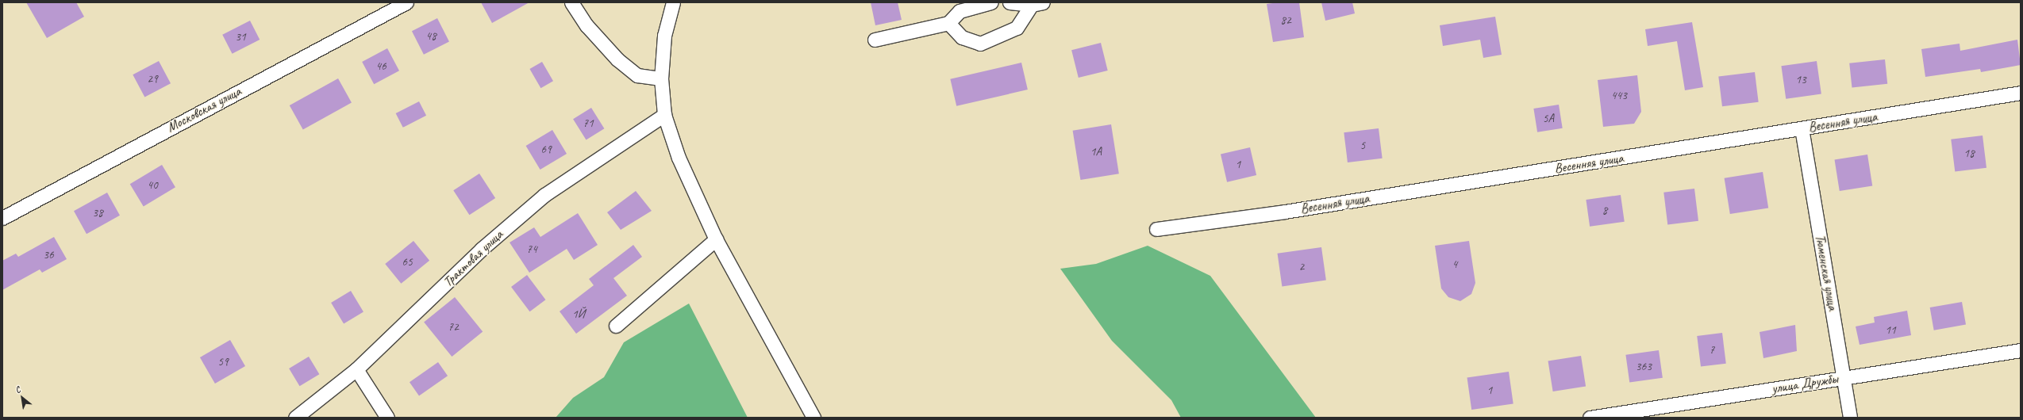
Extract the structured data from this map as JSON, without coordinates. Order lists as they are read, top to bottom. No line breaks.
{"streets":{"street":["Московская улица","Весенняя улица","Трактовая улица","Тюменская улица","улица Дружбы"]},"crossings":[["Весенняя улица","Тюменская улица"],["Тюменская улица","улица Дружбы"]],"house_numbers":["82","48","31","46","29","13","443","5А","71","5","69","1А","18","1","40","8","38","74","36","65","4","2","1Й","72","11","7","59","363","1"],"north":"top left"}
